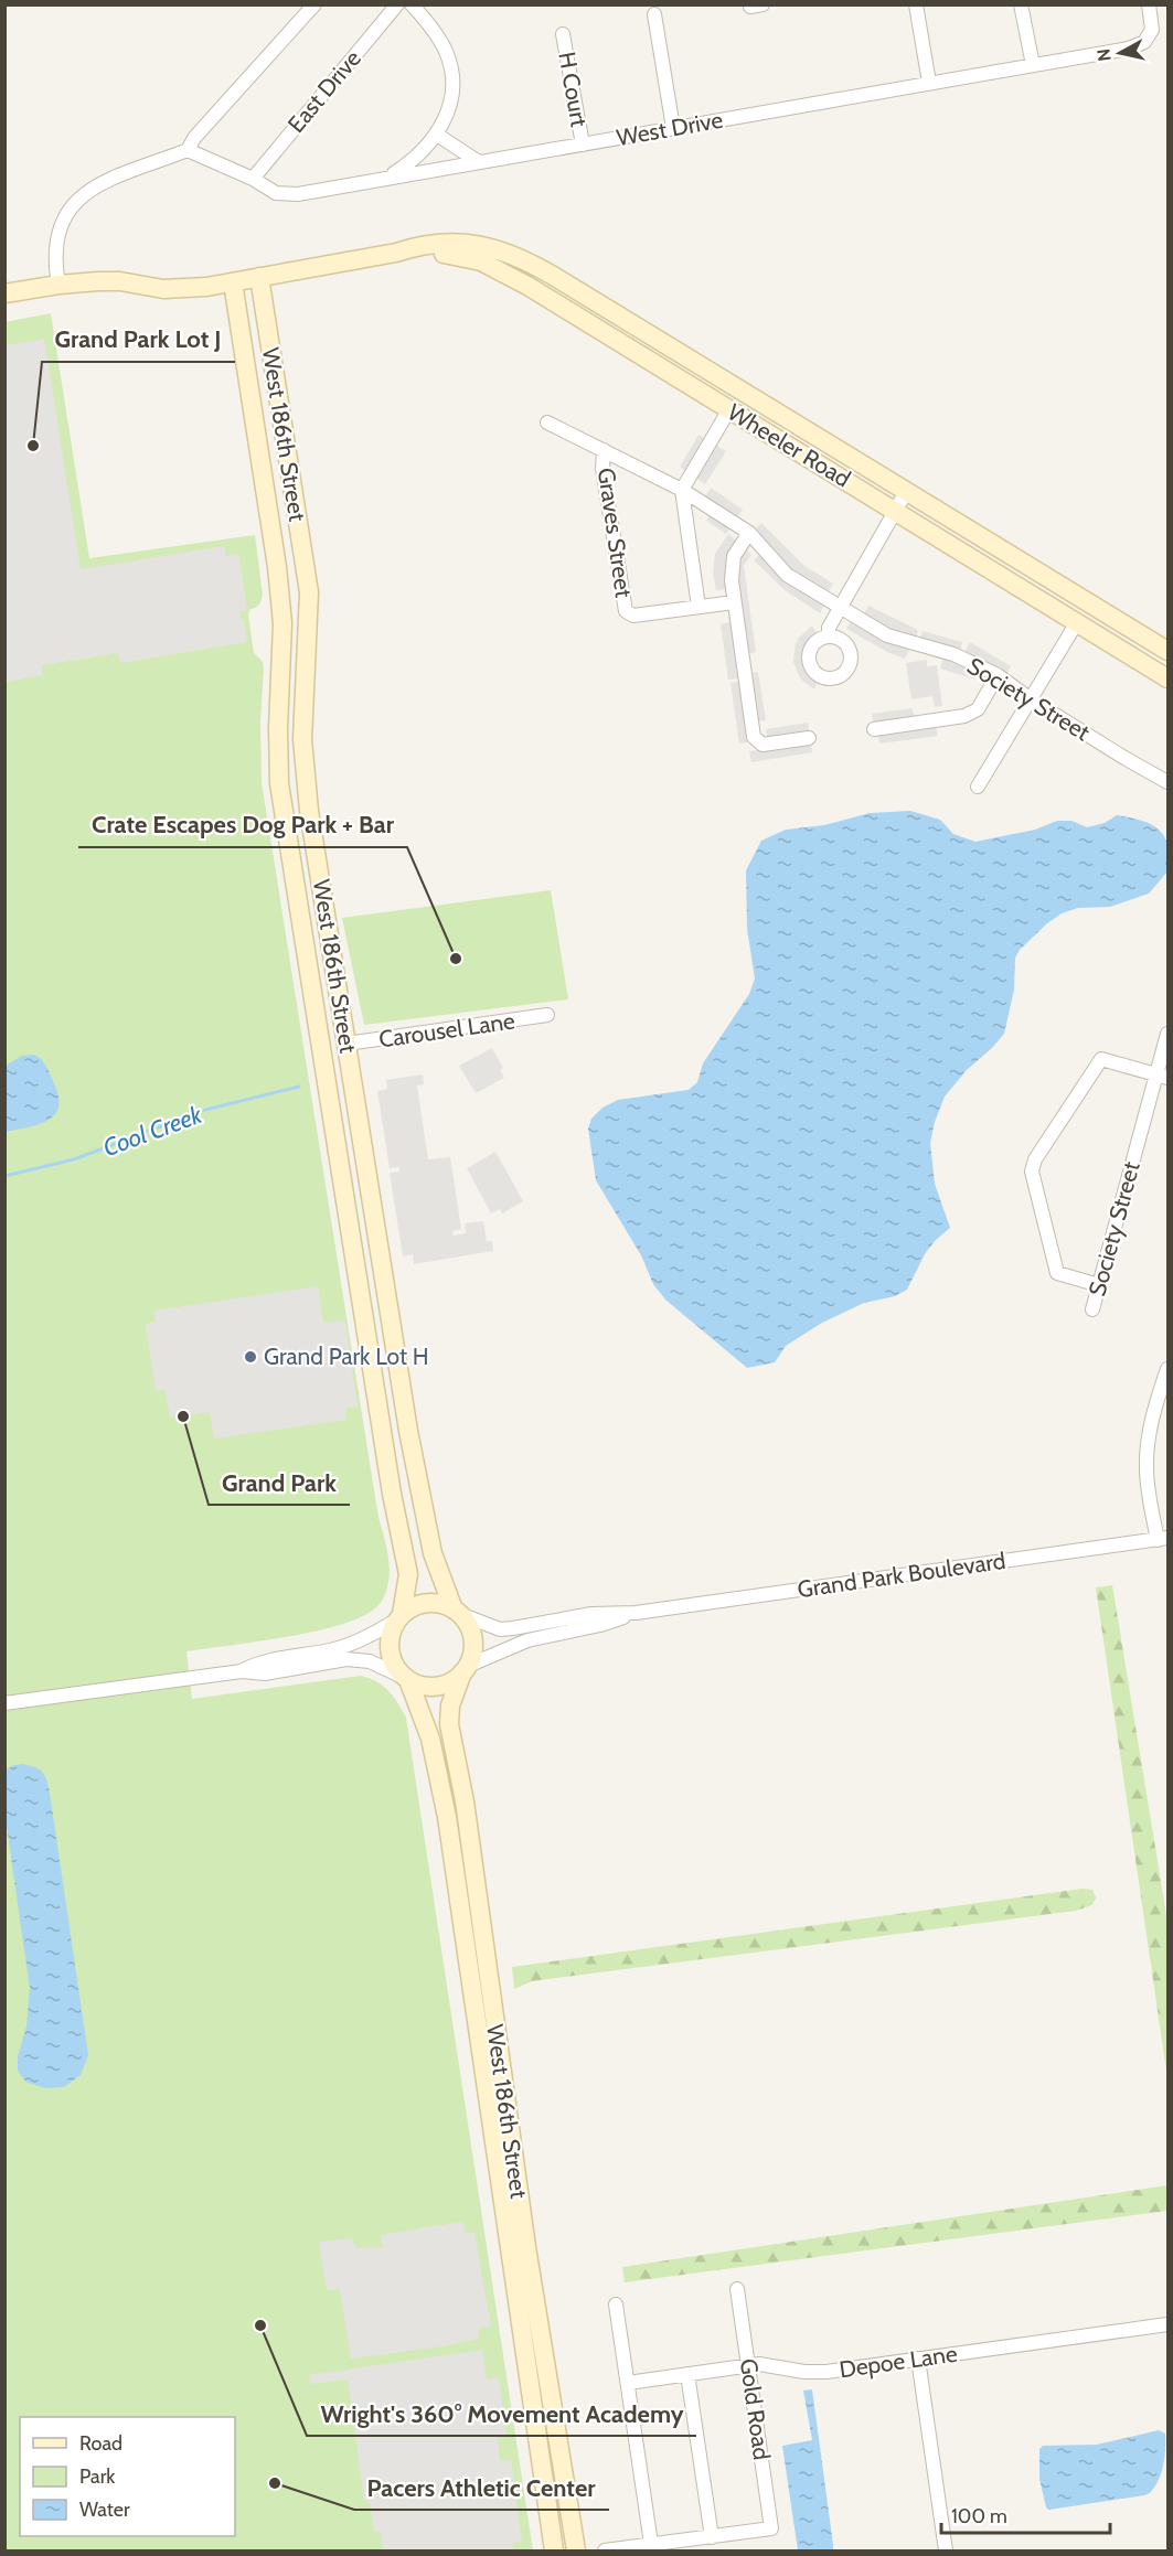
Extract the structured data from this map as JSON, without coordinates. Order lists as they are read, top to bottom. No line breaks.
{"streets":{"street":["H Court","East Drive","West Drive","West 186th Street","Wheeler Road","Graves Street","Society Street","Carousel Lane","Grand Park Boulevard","Depoe Lane","Gold Road"]},"crossings":[["H Court","West Drive"],["East Drive","West Drive"],["West 186th Street","Wheeler Road"],["West 186th Street","Carousel Lane"],["West 186th Street","Grand Park Boulevard"],["Graves Street","Society Street"],["Depoe Lane","Gold Road"]],"water":["Cool Creek"],"places":["Grand Park Lot J","Crate Escapes Dog Park + Bar","Grand Park Lot H","Grand Park","Wright's 360° Movement Academy","Pacers Athletic Center"],"legend":["Road","Park","Water"],"scale_bar":"100 m","north":"left"}
